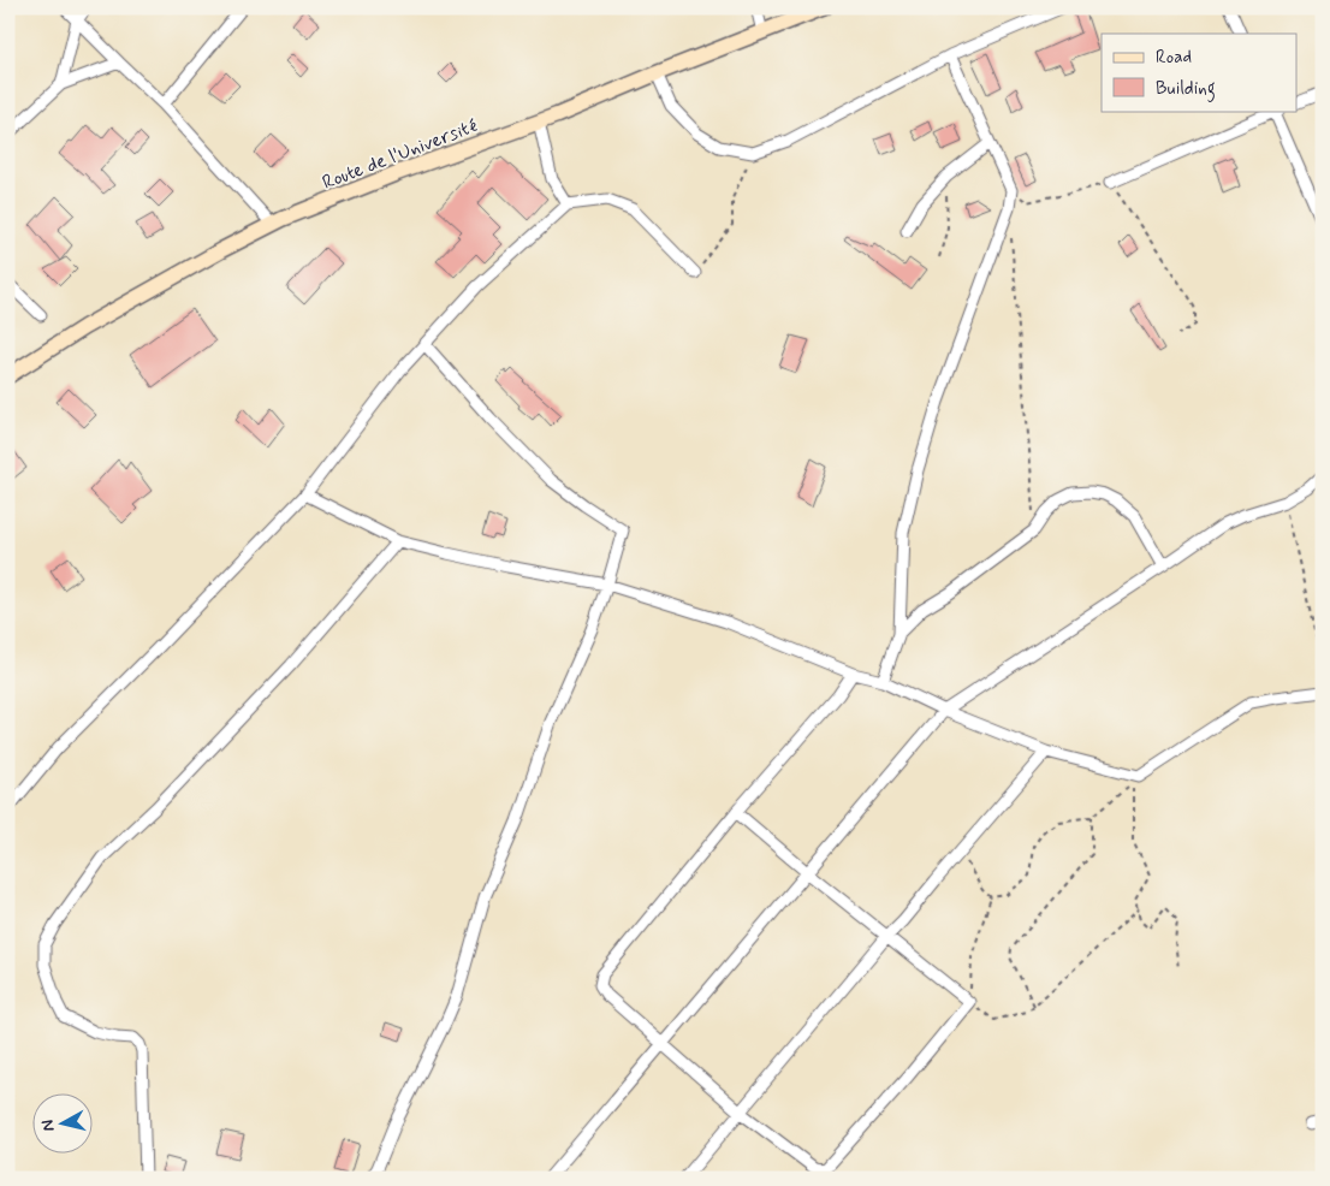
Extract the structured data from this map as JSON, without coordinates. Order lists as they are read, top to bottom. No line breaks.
{"streets":{"street":["Route de l'Université"]},"legend":["Road","Building"],"north":"left"}
